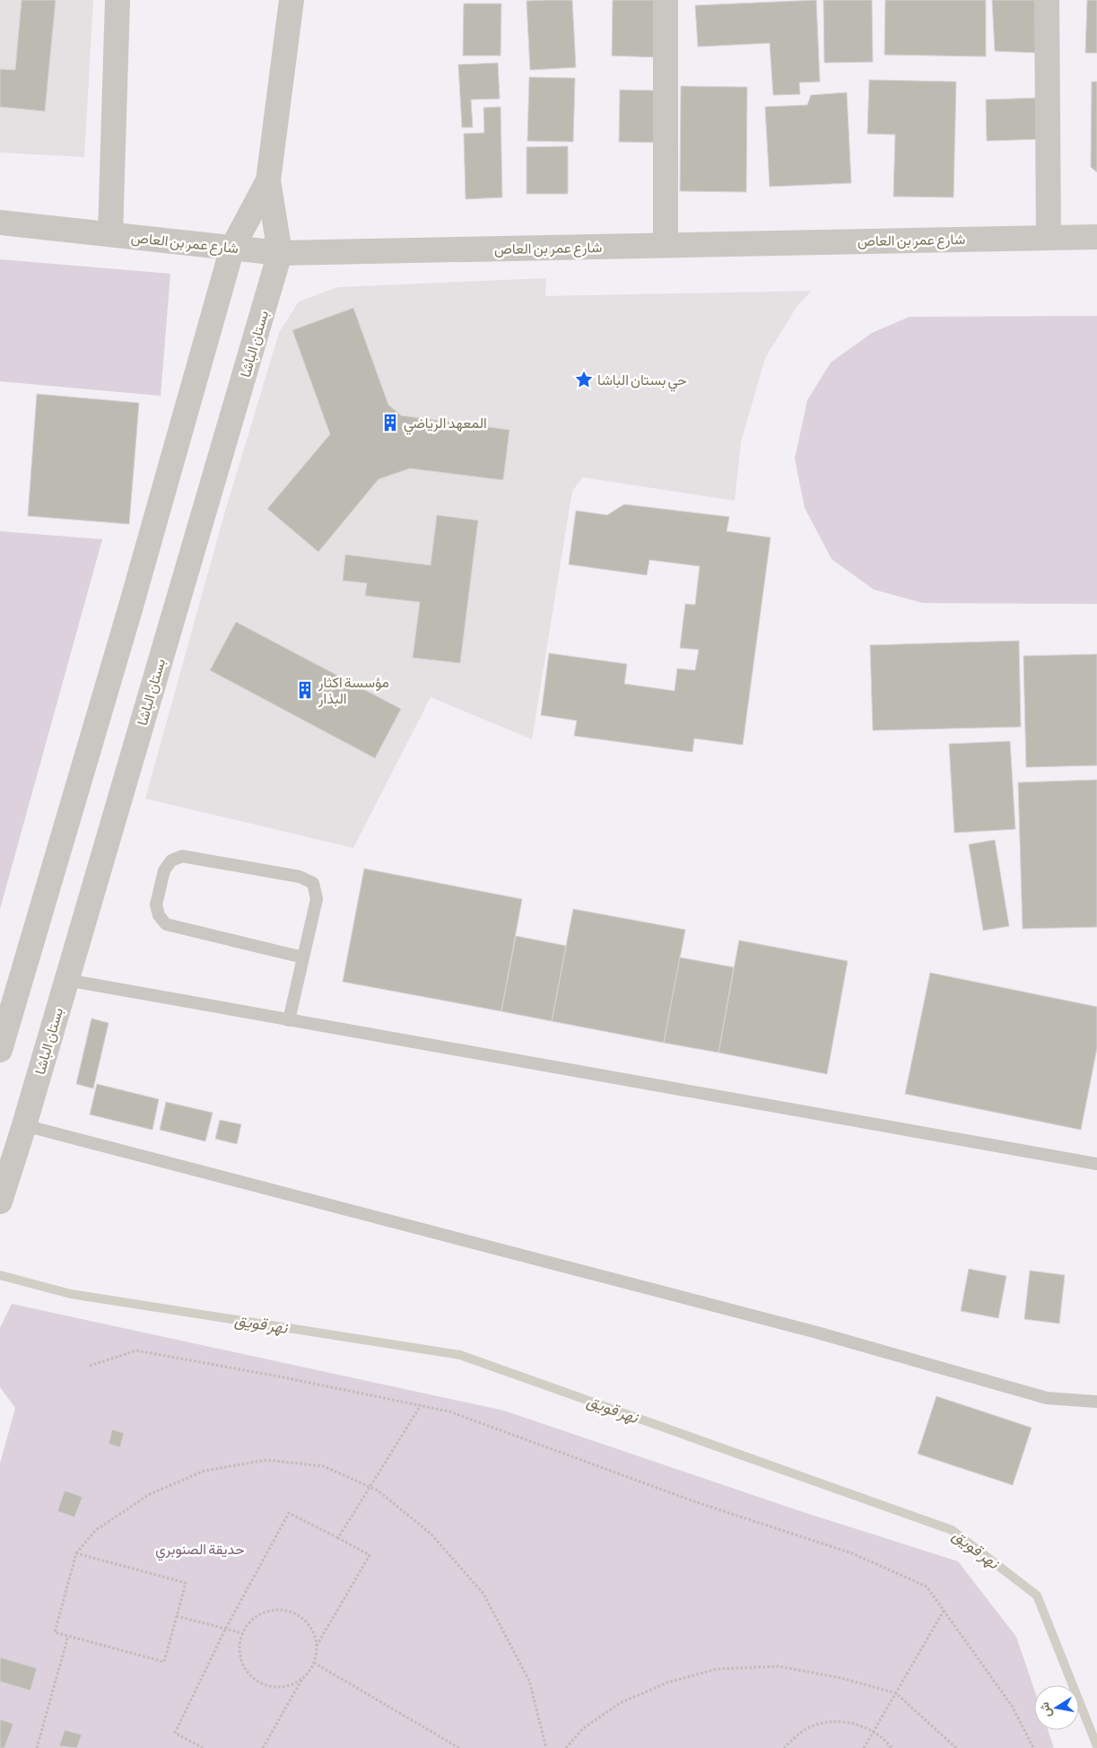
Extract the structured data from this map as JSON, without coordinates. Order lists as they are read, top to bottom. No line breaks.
{"streets":{"street":["شارع عمر بن العاص","بستان الباشا"]},"crossings":[["شارع عمر بن العاص","بستان الباشا"]],"water":["نهر قويق"],"parks":["حديقة الصنوبري"],"places":{"place":["حي بستان الباشا"],"building":["المعهد الرياضي","مؤسسة اكثار البذار"]},"north":"left"}
